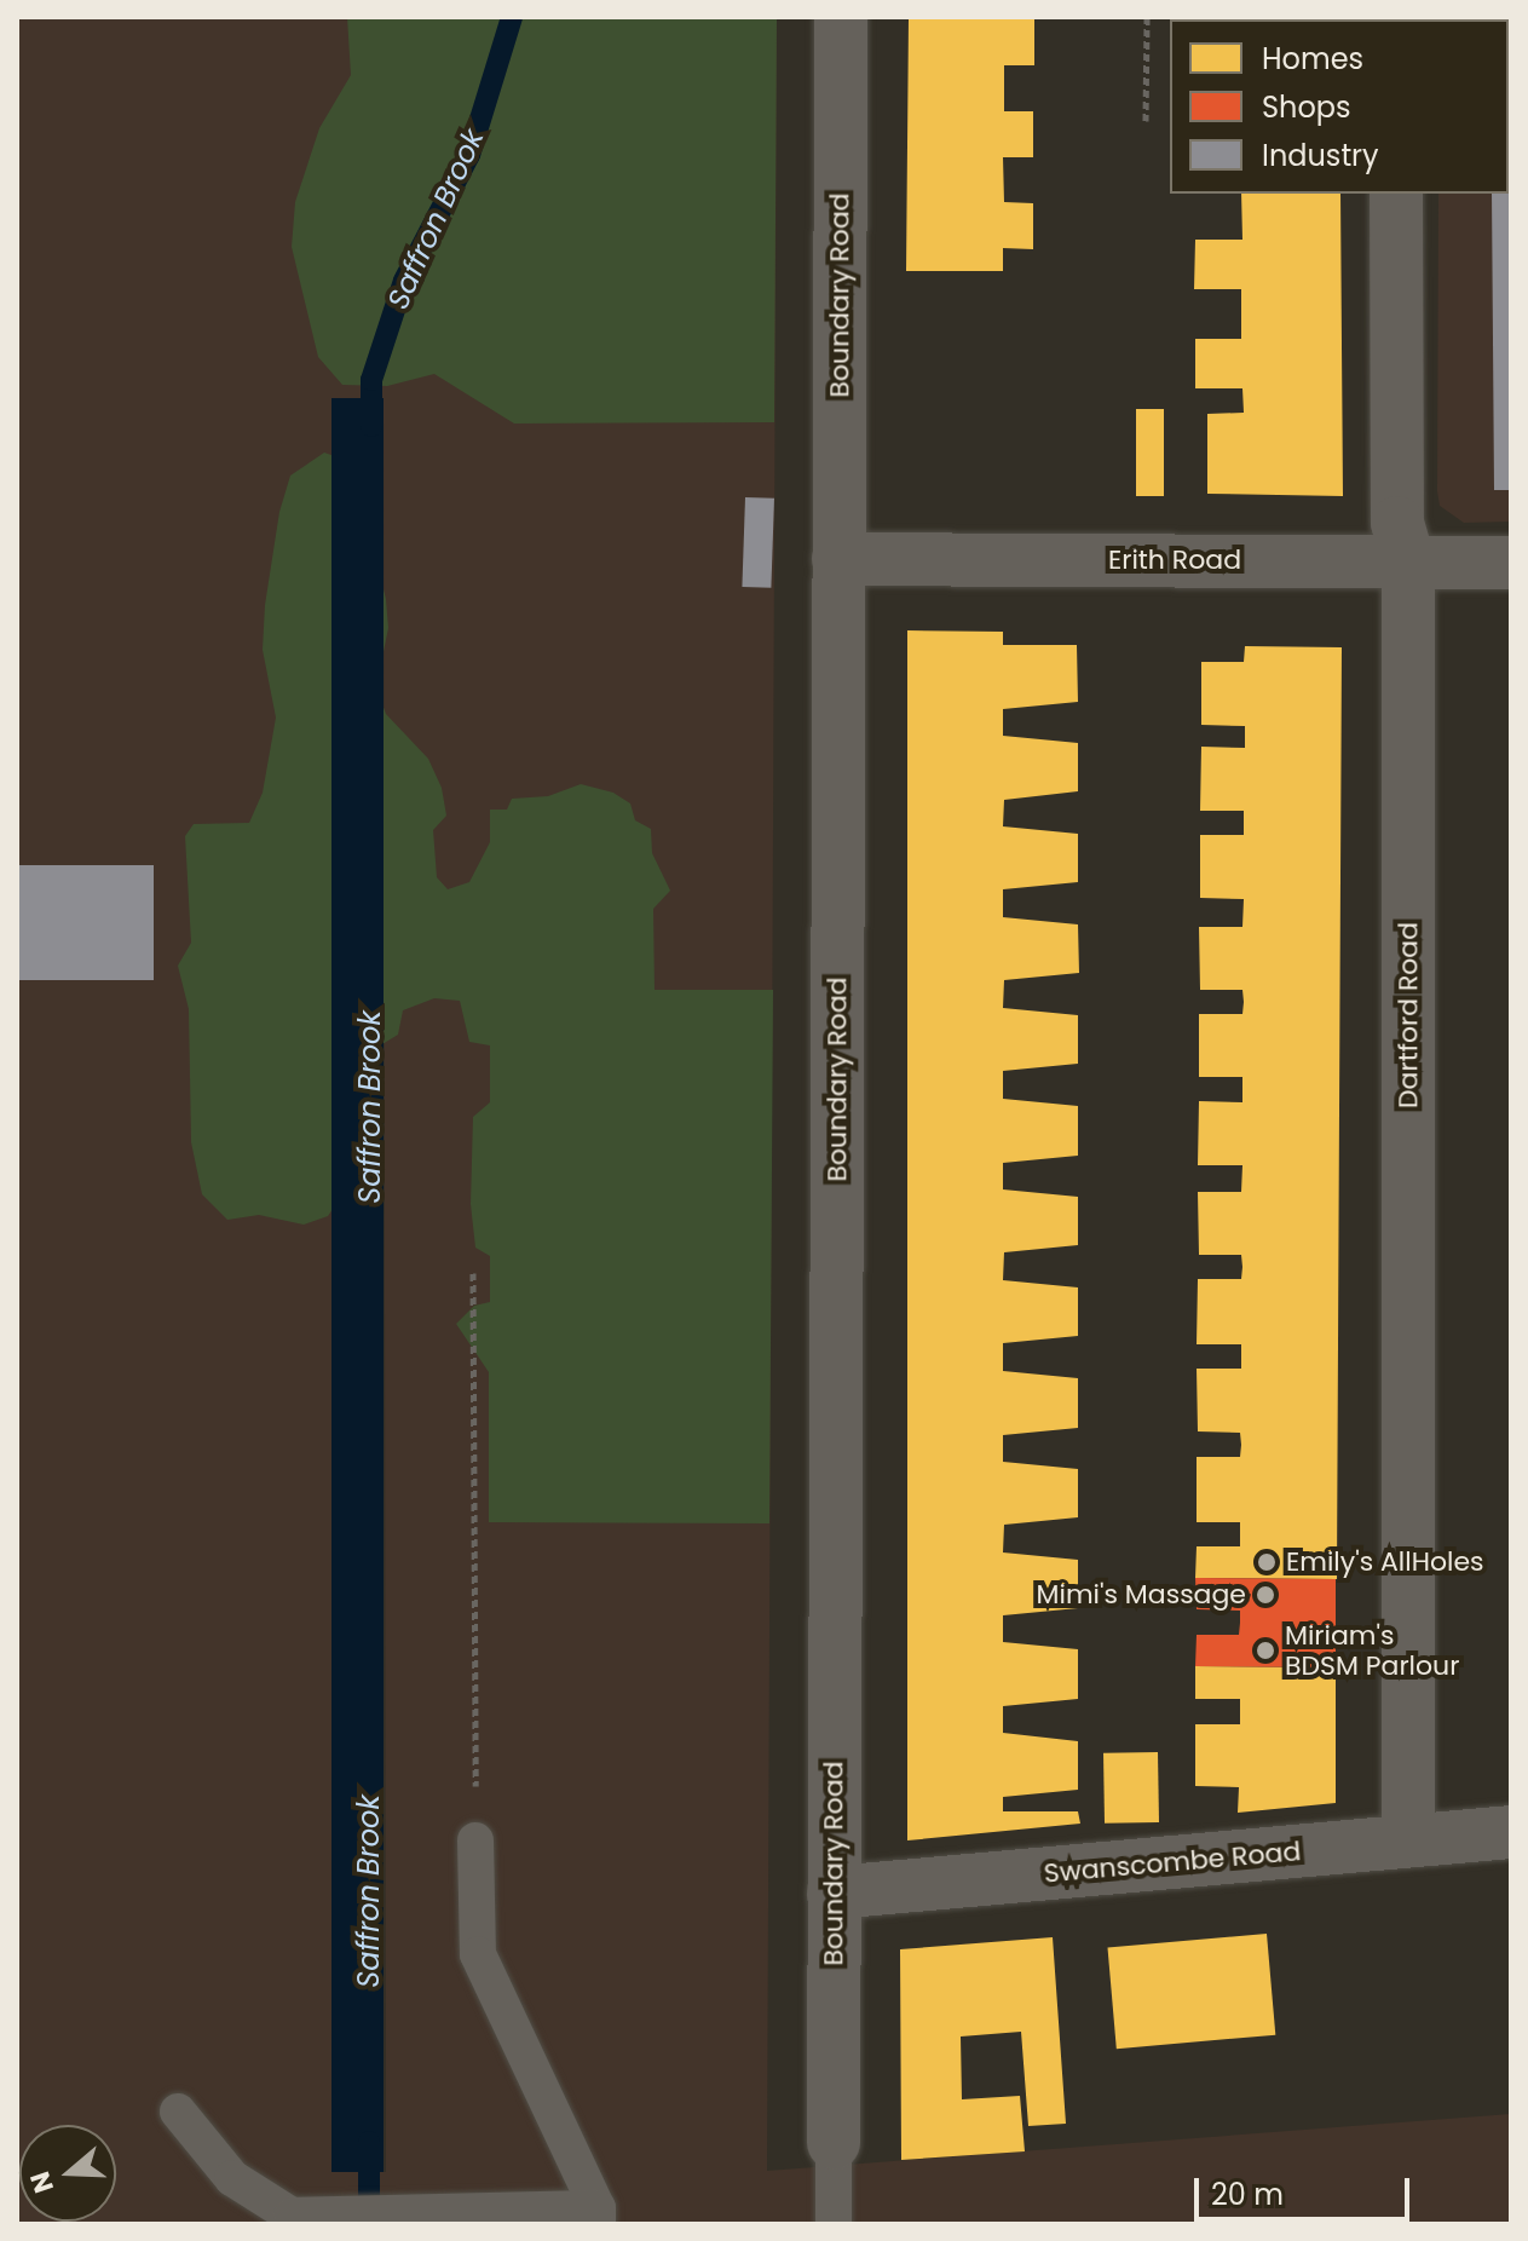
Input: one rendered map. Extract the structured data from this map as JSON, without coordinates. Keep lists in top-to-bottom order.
{
  "streets": {
    "street": [
      "Boundary Road",
      "Erith Road",
      "Dartford Road",
      "Swanscombe Road"
    ]
  },
  "crossings": [
    ["Boundary Road", "Erith Road"],
    ["Boundary Road", "Swanscombe Road"],
    ["Erith Road", "Dartford Road"],
    ["Dartford Road", "Swanscombe Road"]
  ],
  "water": ["Saffron Brook"],
  "places": ["Emily's AllHoles", "Mimi's Massage", "Miriam's BDSM Parlour"],
  "legend": ["Homes", "Shops", "Industry"],
  "scale_bar": "20 m",
  "north": "left"
}
